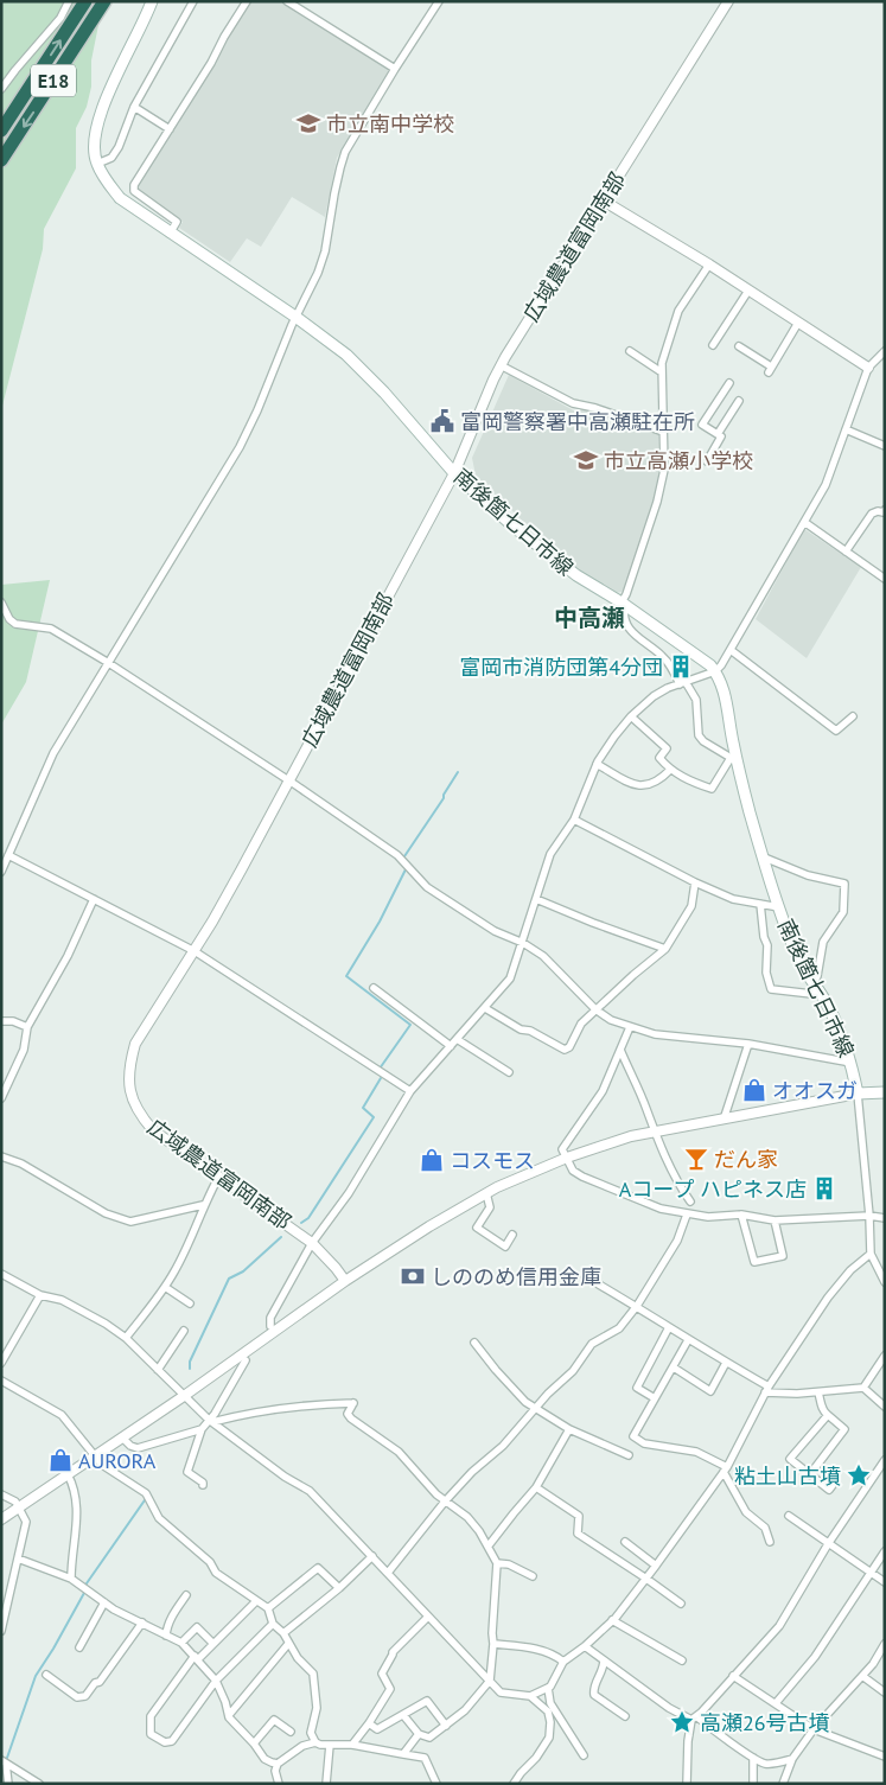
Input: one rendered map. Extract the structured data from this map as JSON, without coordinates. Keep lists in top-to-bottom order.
{
  "streets": {
    "highway": ["E18"],
    "main road": ["南後箇七日市線"],
    "street": ["広域農道富岡南部"]
  },
  "crossings": [
    ["広域農道富岡南部", "南後箇七日市線"]
  ],
  "districts": ["中高瀬"],
  "places": {
    "school or university": ["市立南中学校", "市立高瀬小学校"],
    "public building": ["富岡警察署中高瀬駐在所"],
    "building": ["富岡市消防団第4分団", "Aコープ ハピネス店"],
    "shop": ["オオスガ", "コスモス", "AURORA"],
    "bar": ["だん家"],
    "bank": ["しののめ信用金庫"],
    "place": ["粘土山古墳", "高瀬26号古墳"]
  }
}
